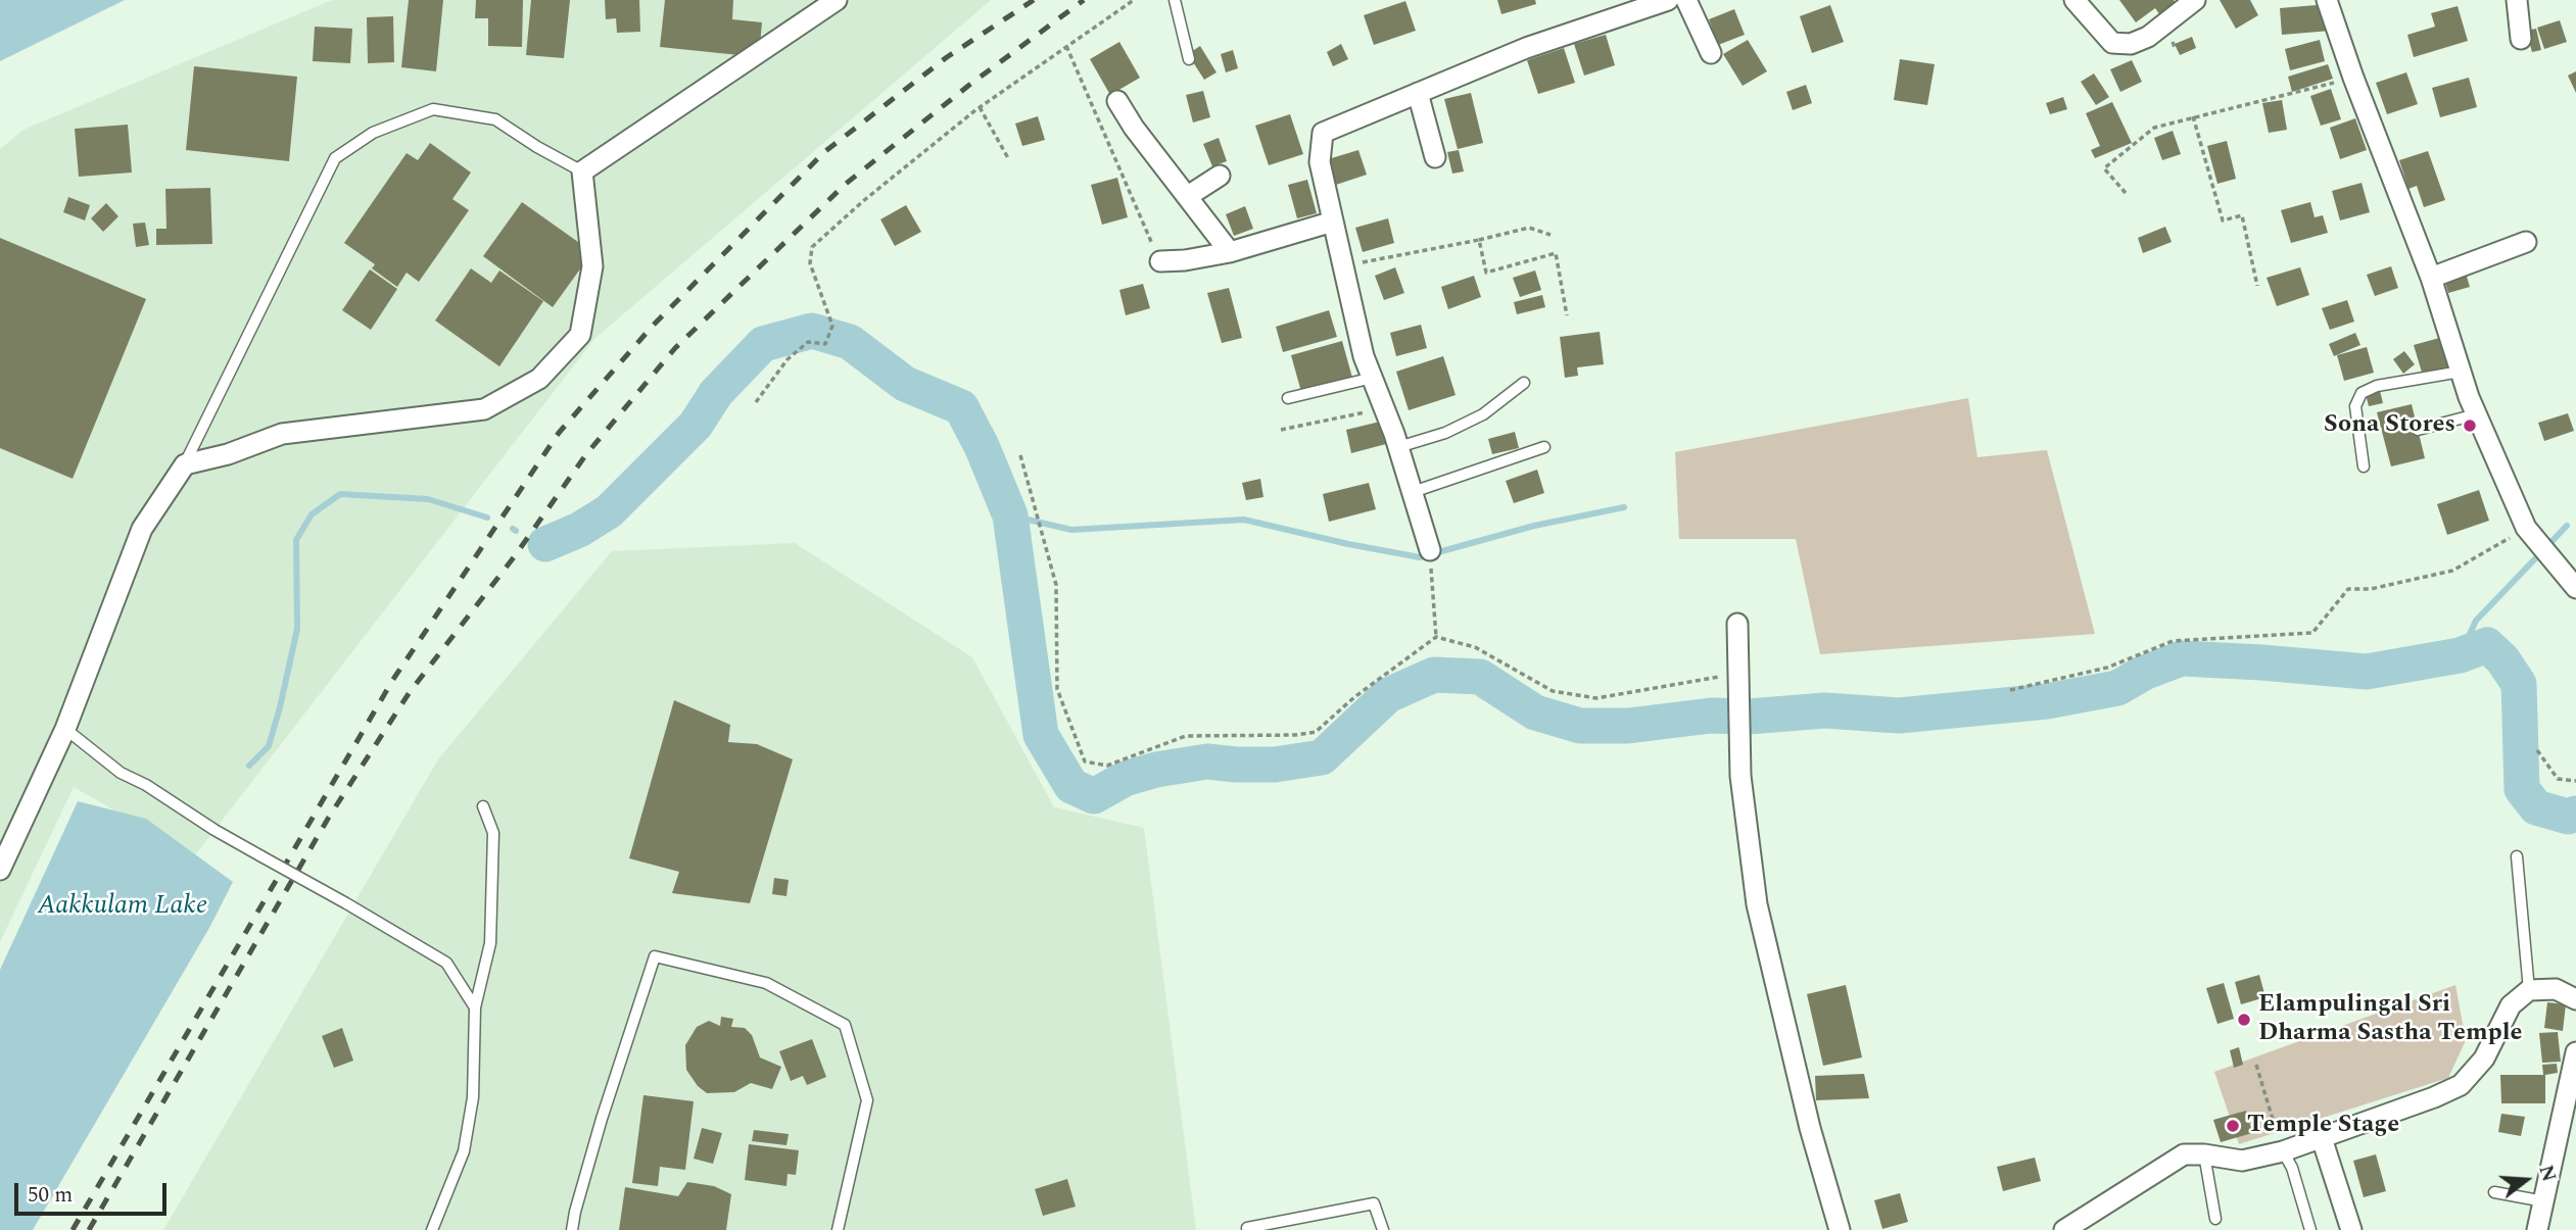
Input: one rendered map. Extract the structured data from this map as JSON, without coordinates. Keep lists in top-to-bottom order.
{
  "water": ["Aakkulam Lake"],
  "places": ["Sona Stores", "Elampulingal Sri Dharma Sastha Temple", "Temple Stage"],
  "scale_bar": "50 m",
  "north": "right"
}
